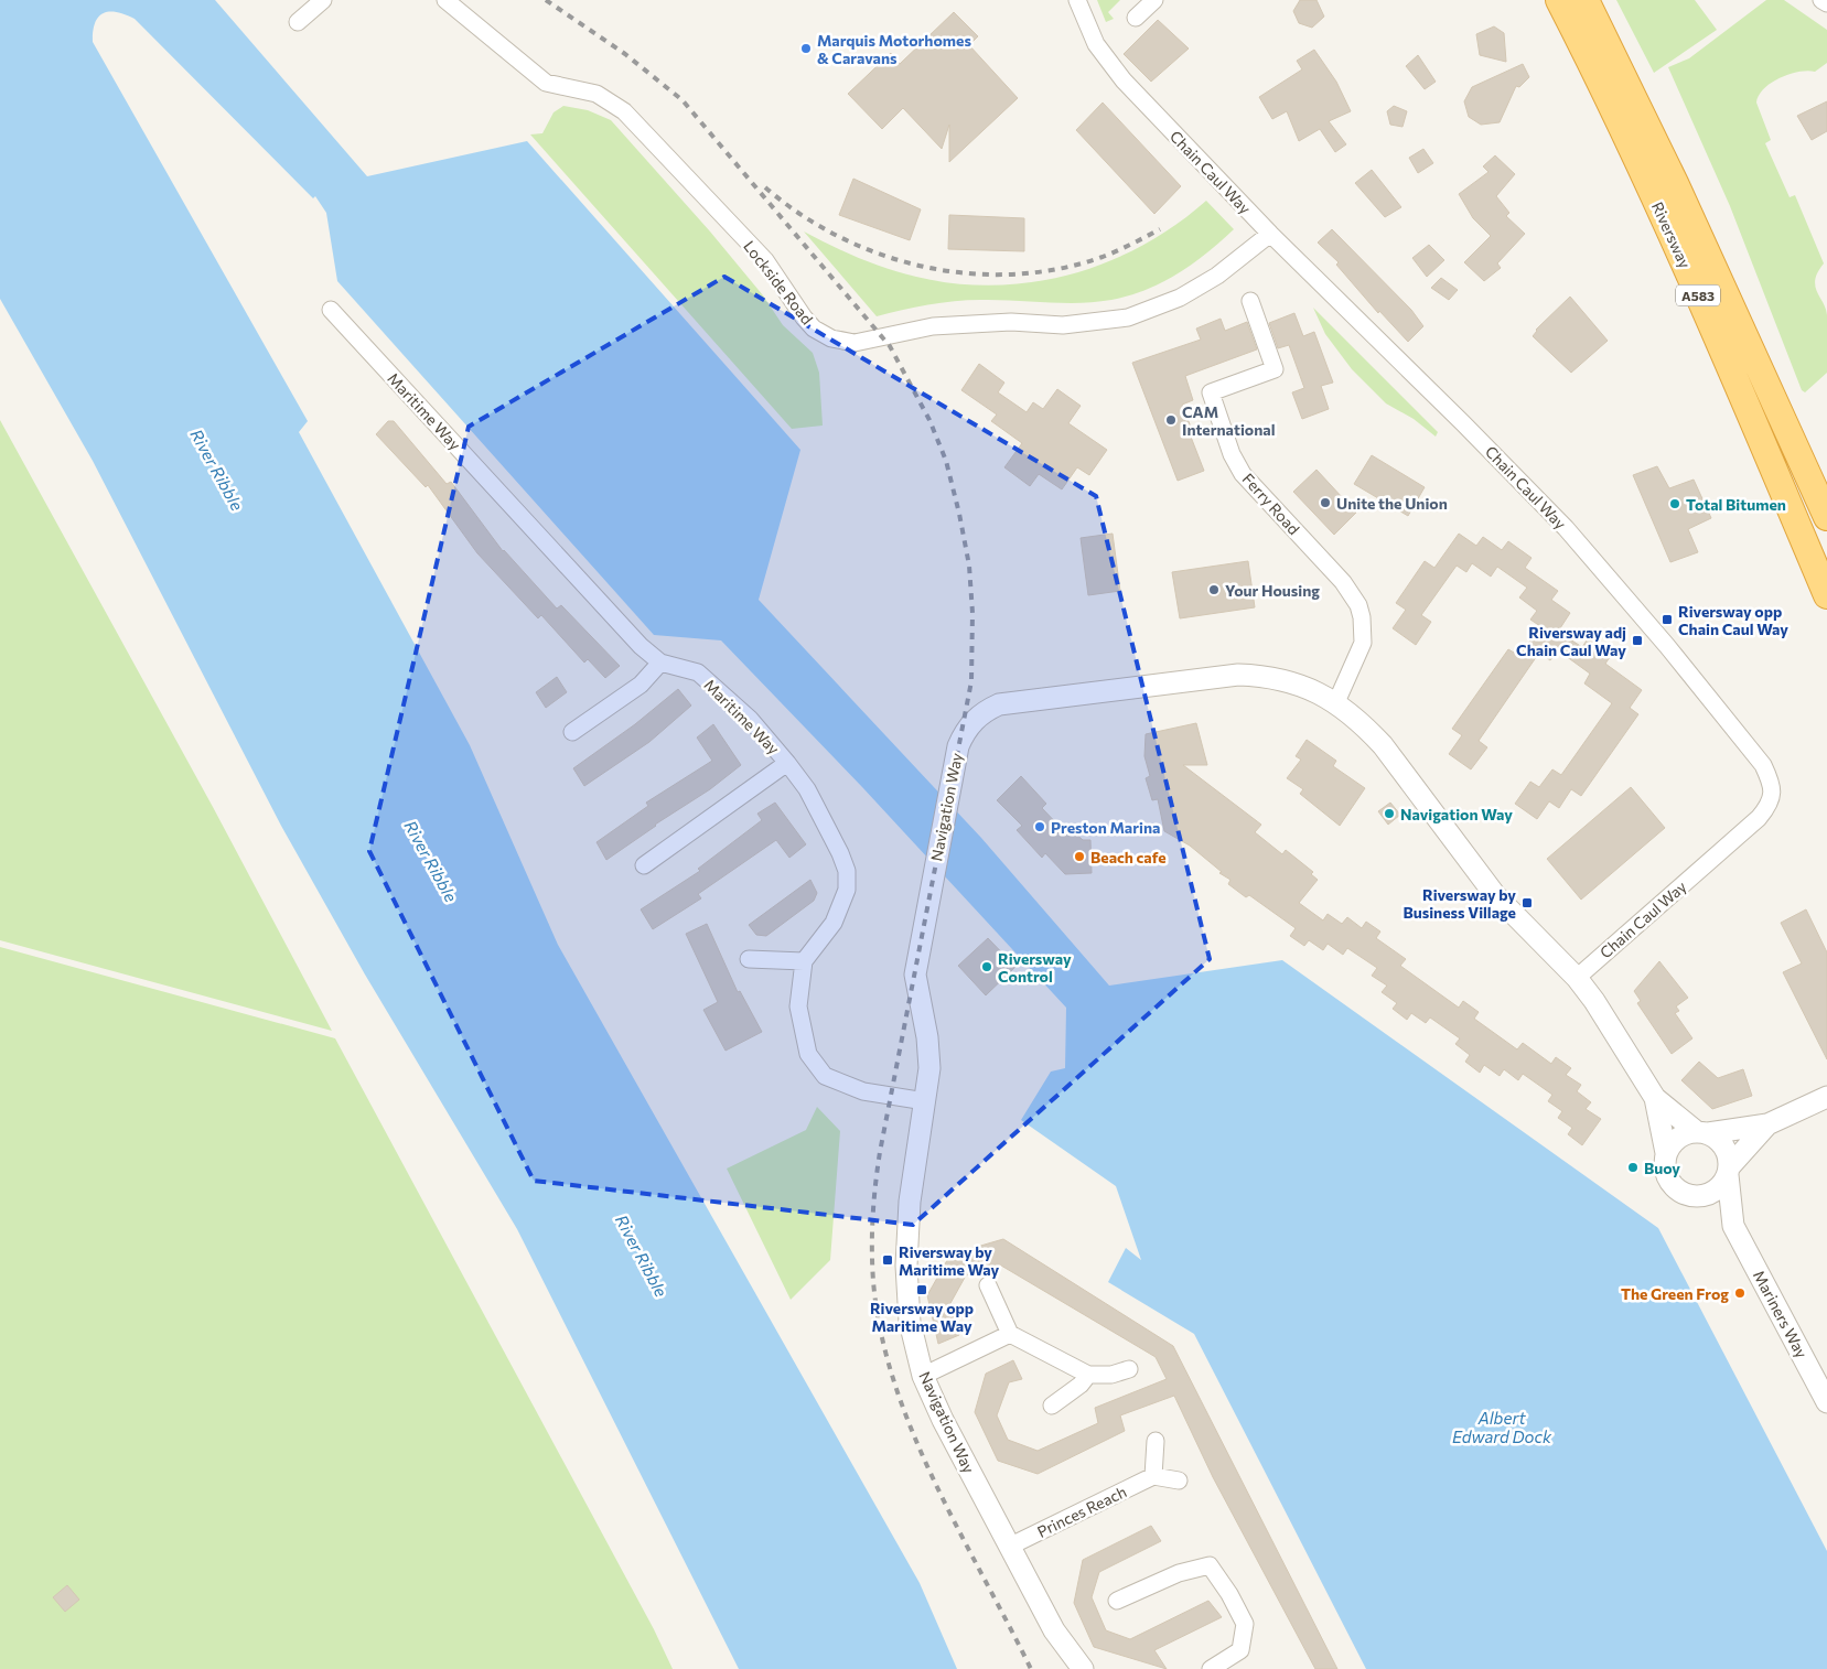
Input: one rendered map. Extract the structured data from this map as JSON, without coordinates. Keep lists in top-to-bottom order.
{
  "streets": {
    "highway": ["Riversway", "A583"],
    "street": [
      "Chain Caul Way",
      "Lockside Road",
      "Maritime Way",
      "Ferry Road",
      "Navigation Way",
      "Mariners Way",
      "Princes Reach"
    ]
  },
  "crossings": [
    ["Chain Caul Way", "Lockside Road"],
    ["Chain Caul Way", "Navigation Way"],
    ["Maritime Way", "Navigation Way"],
    ["Ferry Road", "Navigation Way"],
    ["Navigation Way", "Mariners Way"],
    ["Navigation Way", "Princes Reach"]
  ],
  "water": ["River Ribble", "Albert Edward Dock"],
  "places": {
    "other": [
      "Marquis Motorhomes & Caravans",
      "CAM International",
      "Unite the Union",
      "Total Bitumen",
      "Your Housing",
      "Navigation Way",
      "Preston Marina",
      "Beach cafe",
      "Riversway Control",
      "Buoy",
      "The Green Frog"
    ],
    "transit": [
      "Riversway opp Chain Caul Way",
      "Riversway adj Chain Caul Way",
      "Riversway by Business Village",
      "Riversway by Maritime Way",
      "Riversway opp Maritime Way"
    ]
  }
}
